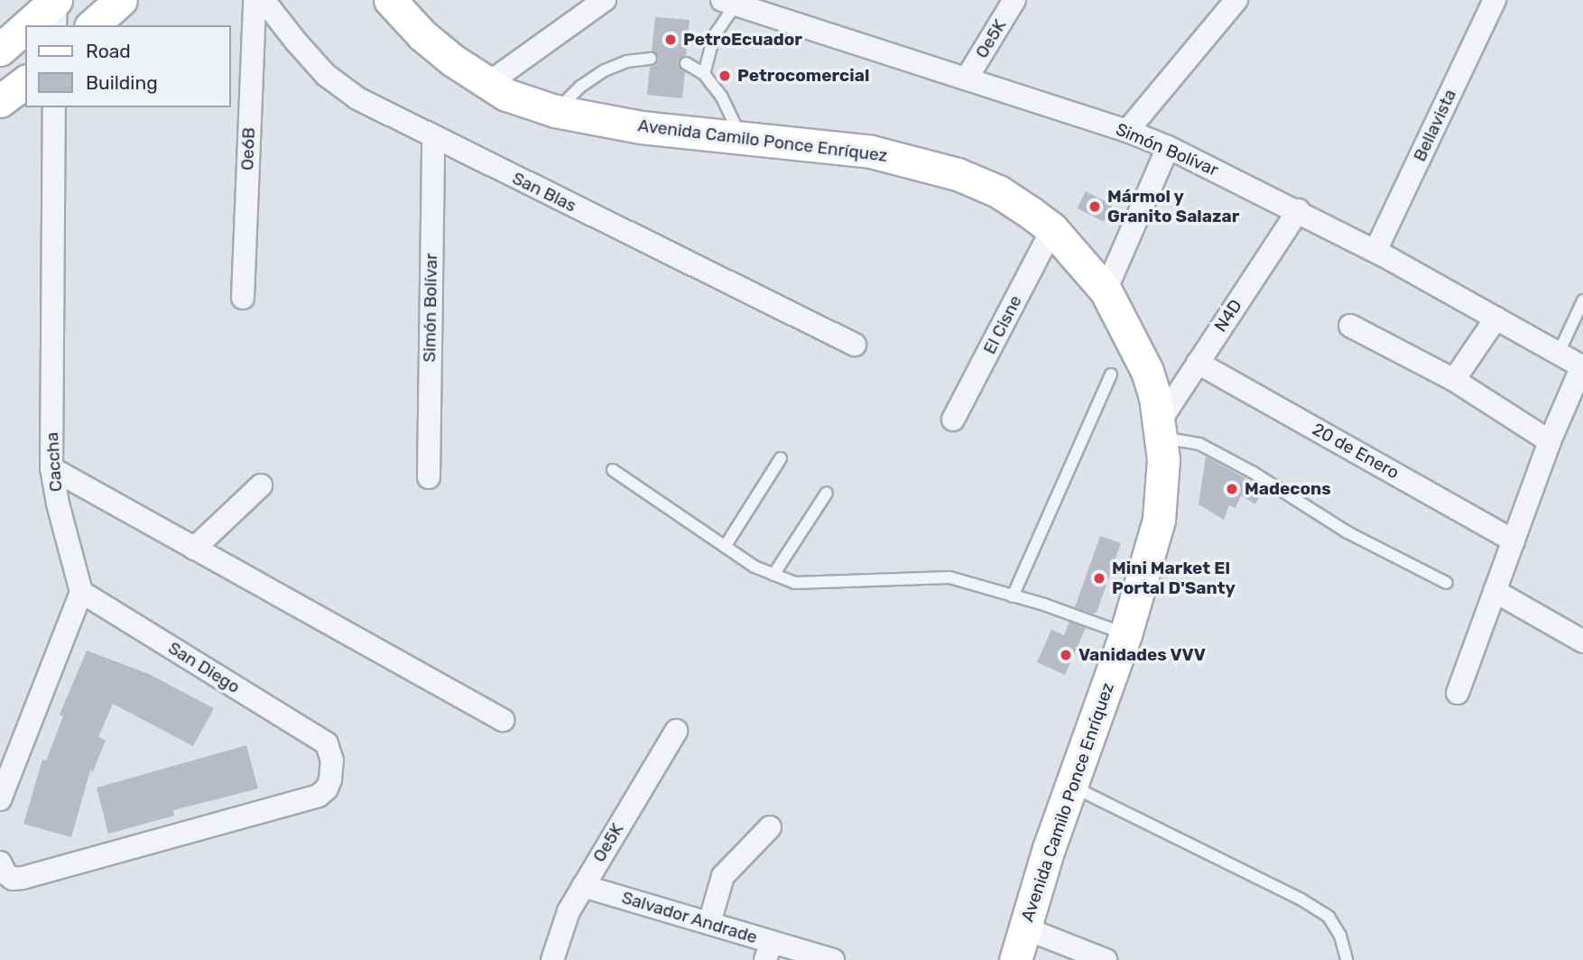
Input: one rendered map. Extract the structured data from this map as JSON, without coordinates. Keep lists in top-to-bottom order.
{
  "streets": {
    "main road": ["Avenida Camilo Ponce Enríquez"],
    "street": [
      "Oe5K",
      "Bellavista",
      "Oe6B",
      "Simón Bolívar",
      "San Blas",
      "N4D",
      "El Cisne",
      "20 de Enero",
      "Caccha",
      "San Diego",
      "Salvador Andrade"
    ]
  },
  "crossings": [
    ["Oe5K", "Simón Bolívar"],
    ["Oe5K", "Salvador Andrade"],
    ["Bellavista", "Simón Bolívar"],
    ["Avenida Camilo Ponce Enríquez", "N4D"],
    ["Avenida Camilo Ponce Enríquez", "El Cisne"],
    ["Simón Bolívar", "San Blas"],
    ["Simón Bolívar", "N4D"],
    ["N4D", "20 de Enero"],
    ["Caccha", "San Diego"]
  ],
  "places": [
    "PetroEcuador",
    "Petrocomercial",
    "Mármol y Granito Salazar",
    "Madecons",
    "Mini Market El Portal D'Santy",
    "Vanidades VVV"
  ],
  "legend": ["Road", "Building"]
}
